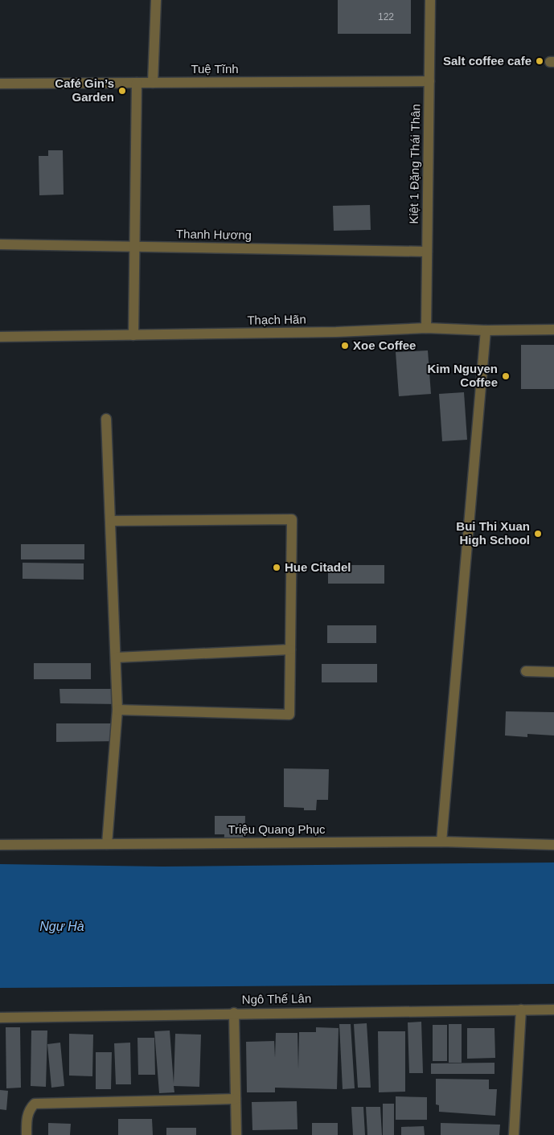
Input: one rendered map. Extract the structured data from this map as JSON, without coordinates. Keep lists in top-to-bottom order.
{
  "streets": {
    "street": [
      "Tuệ Tĩnh",
      "Kiệt 1 Đặng Thái Thân",
      "Thanh Hương",
      "Thạch Hãn",
      "Triệu Quang Phục",
      "Ngô Thế Lân"
    ]
  },
  "crossings": [
    ["Tuệ Tĩnh", "Kiệt 1 Đặng Thái Thân"],
    ["Kiệt 1 Đặng Thái Thân", "Thanh Hương"],
    ["Kiệt 1 Đặng Thái Thân", "Thạch Hãn"]
  ],
  "water": ["Ngự Hà"],
  "places": [
    "Salt coffee cafe",
    "Café Gin’s Garden",
    "Xoe Coffee",
    "Kim Nguyen Coffee",
    "Bui Thi Xuan High School",
    "Hue Citadel"
  ],
  "house_numbers": ["122"]
}
